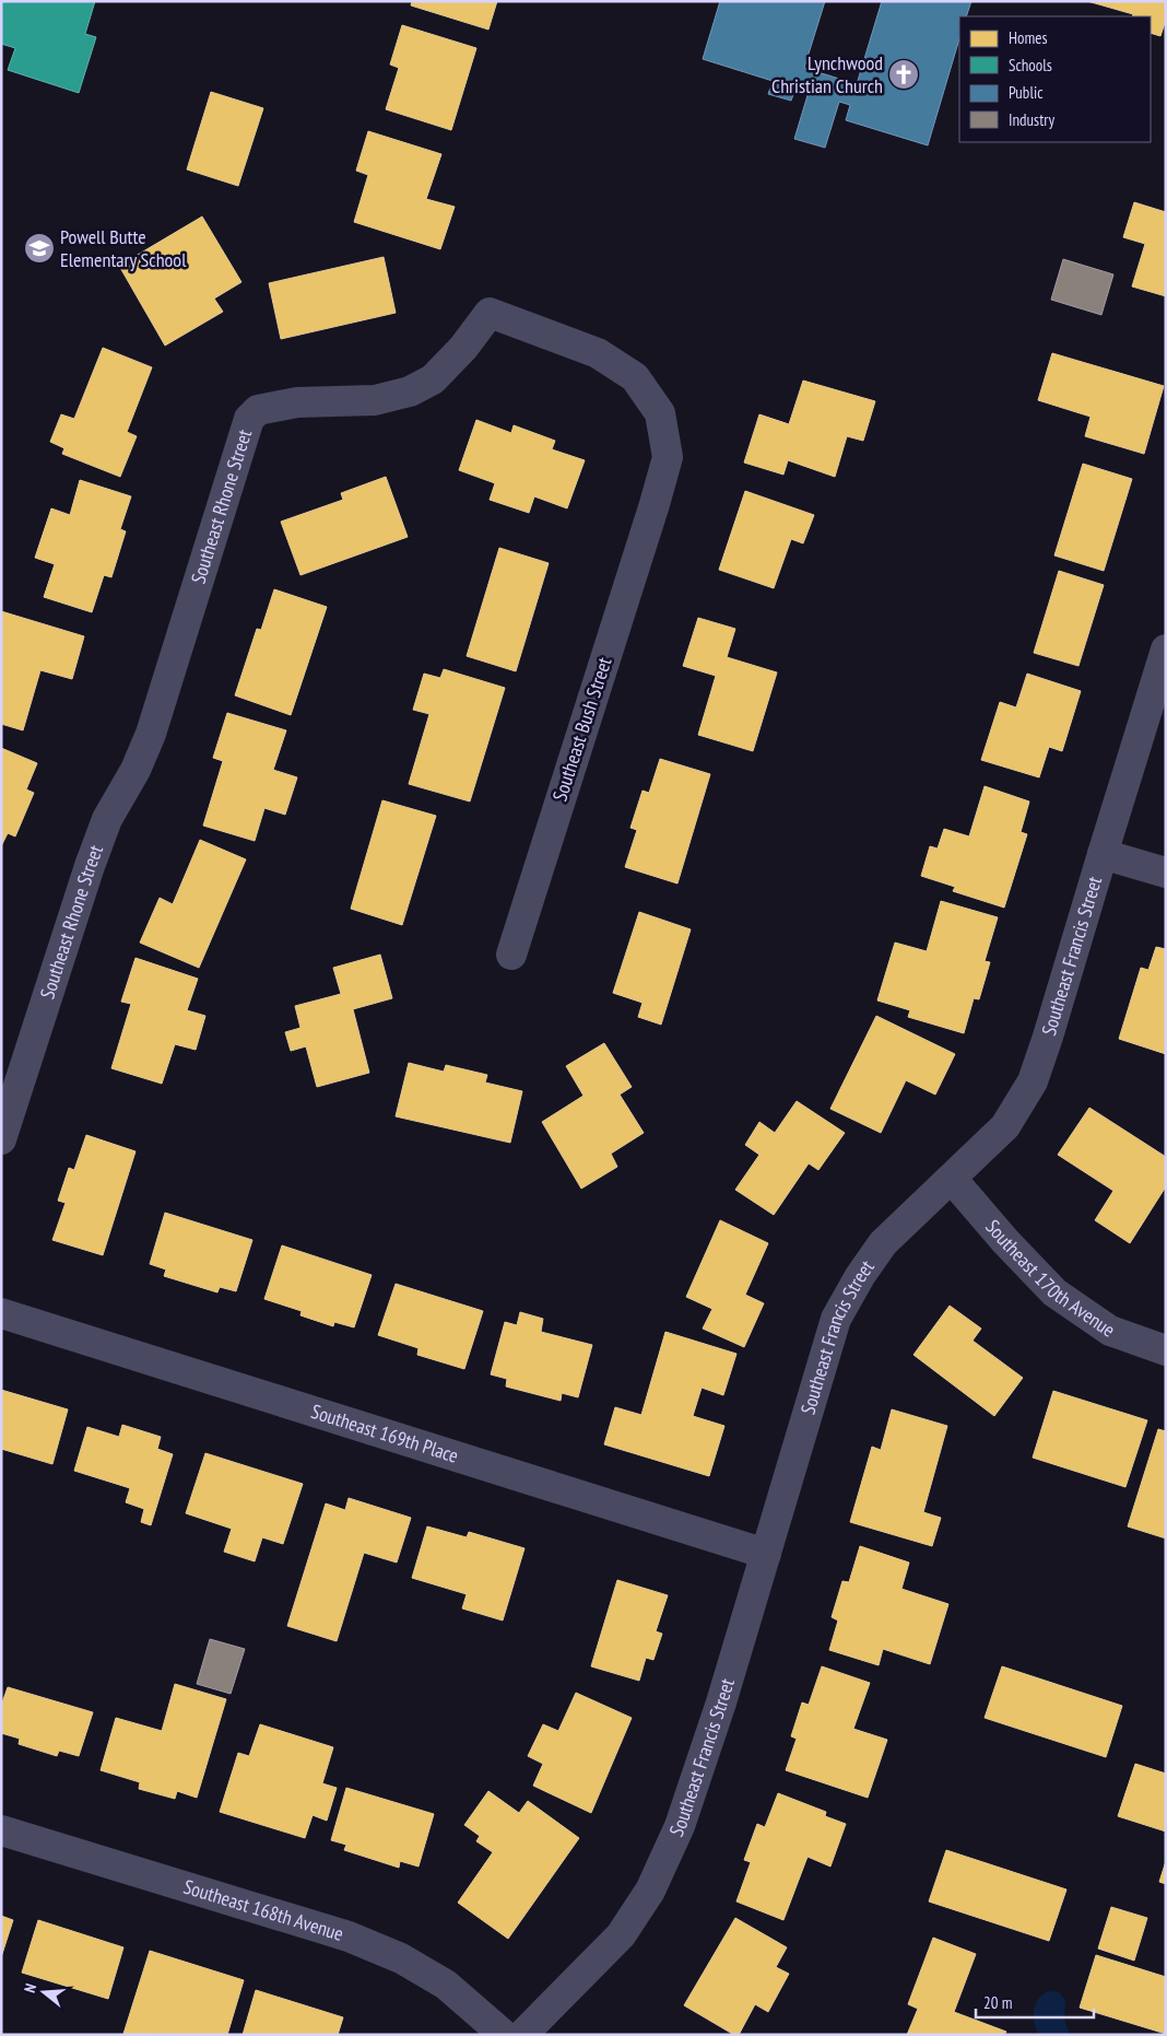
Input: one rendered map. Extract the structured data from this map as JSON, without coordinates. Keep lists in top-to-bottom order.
{
  "streets": {
    "street": [
      "Southeast Rhone Street",
      "Southeast Bush Street",
      "Southeast Francis Street",
      "Southeast 170th Avenue",
      "Southeast 169th Place",
      "Southeast 168th Avenue"
    ]
  },
  "crossings": [
    ["Southeast Rhone Street", "Southeast Bush Street"],
    ["Southeast Francis Street", "Southeast 170th Avenue"],
    ["Southeast Francis Street", "Southeast 169th Place"]
  ],
  "places": {
    "church": ["Lynchwood Christian Church"],
    "school or university": ["Powell Butte Elementary School"]
  },
  "legend": [
    "Homes",
    "Schools",
    "Public",
    "Industry"
  ],
  "scale_bar": "20 m",
  "north": "left"
}
